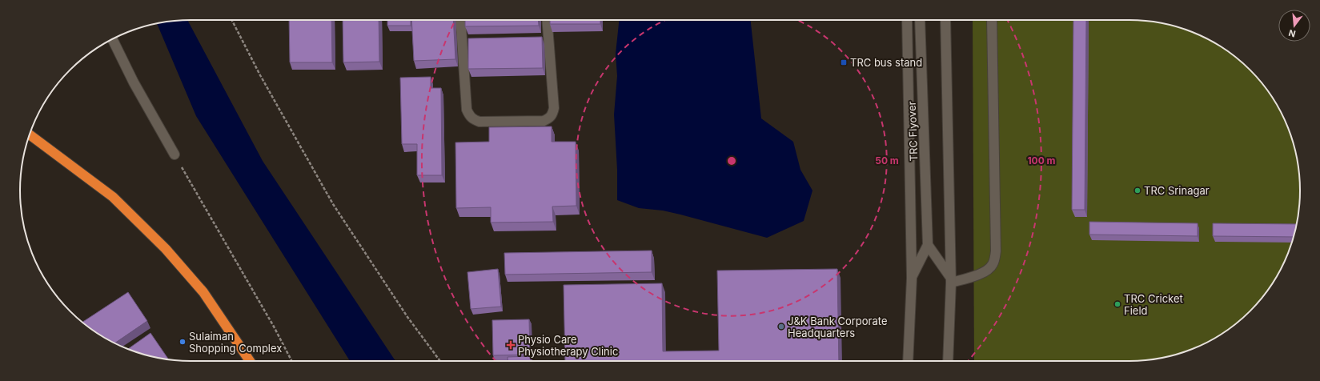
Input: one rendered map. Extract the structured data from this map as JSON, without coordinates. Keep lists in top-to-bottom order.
{
  "streets": {
    "main road": ["TRC Flyover"]
  },
  "places": {
    "transit": ["TRC bus stand"],
    "other": [
      "TRC Srinagar",
      "TRC Cricket Field",
      "J&K Bank Corporate Headquarters",
      "Sulaiman Shopping Complex"
    ],
    "health": ["Physio Care Physiotherapy Clinic"]
  },
  "north": "bottom",
  "rings": ["50 m", "100 m"]
}
